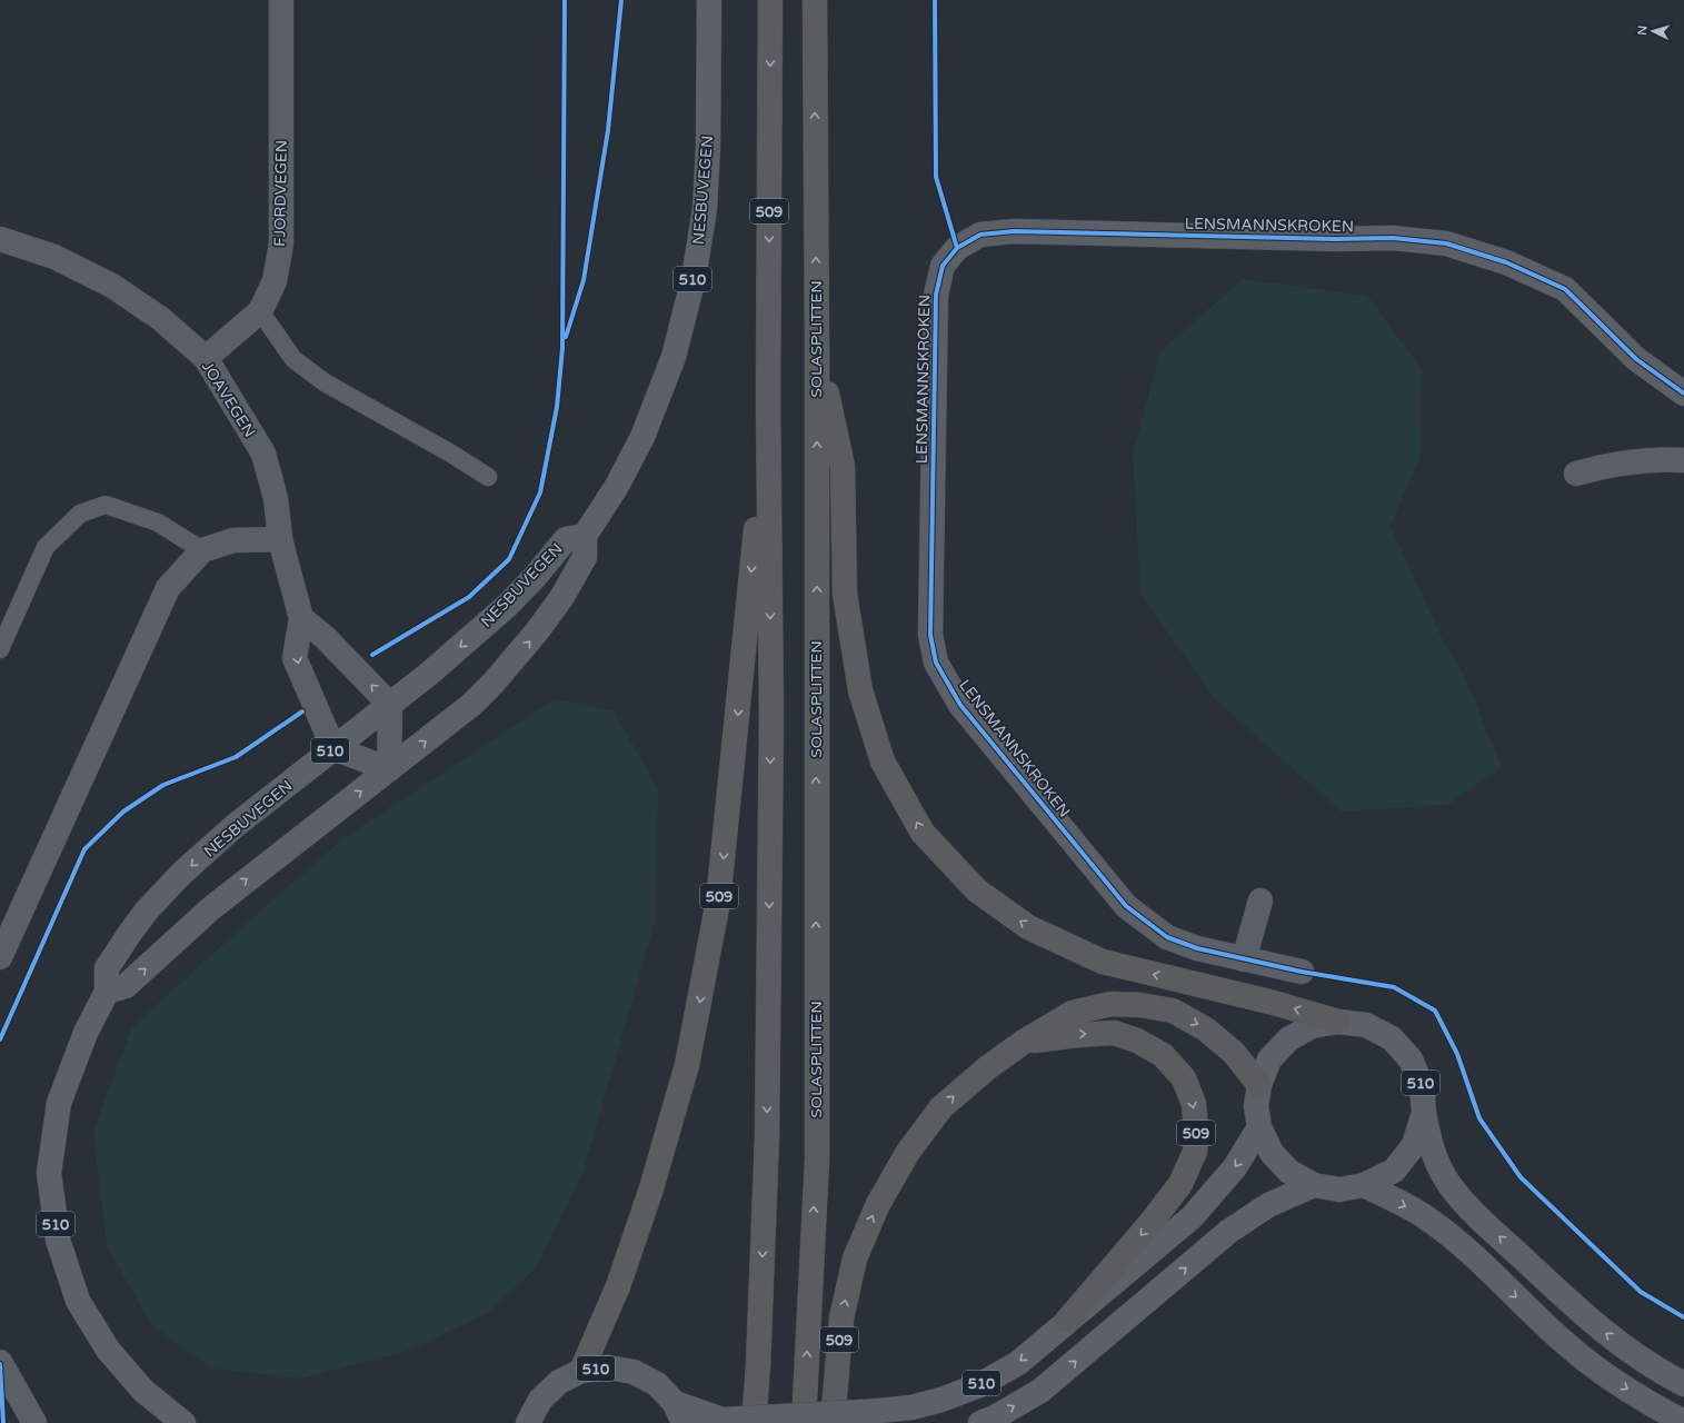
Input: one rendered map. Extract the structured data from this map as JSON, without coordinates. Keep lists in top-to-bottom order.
{
  "streets": {
    "highway": ["509", "SOLASPLITTEN"],
    "main road": ["NESBUVEGEN", "510"],
    "street": ["FJORDVEGEN", "LENSMANNSKROKEN", "JOAVEGEN"]
  },
  "crossings": [
    ["NESBUVEGEN", "510"],
    ["NESBUVEGEN", "JOAVEGEN"],
    ["FJORDVEGEN", "JOAVEGEN"],
    ["509", "510"],
    ["509", "SOLASPLITTEN"]
  ],
  "north": "left"
}
